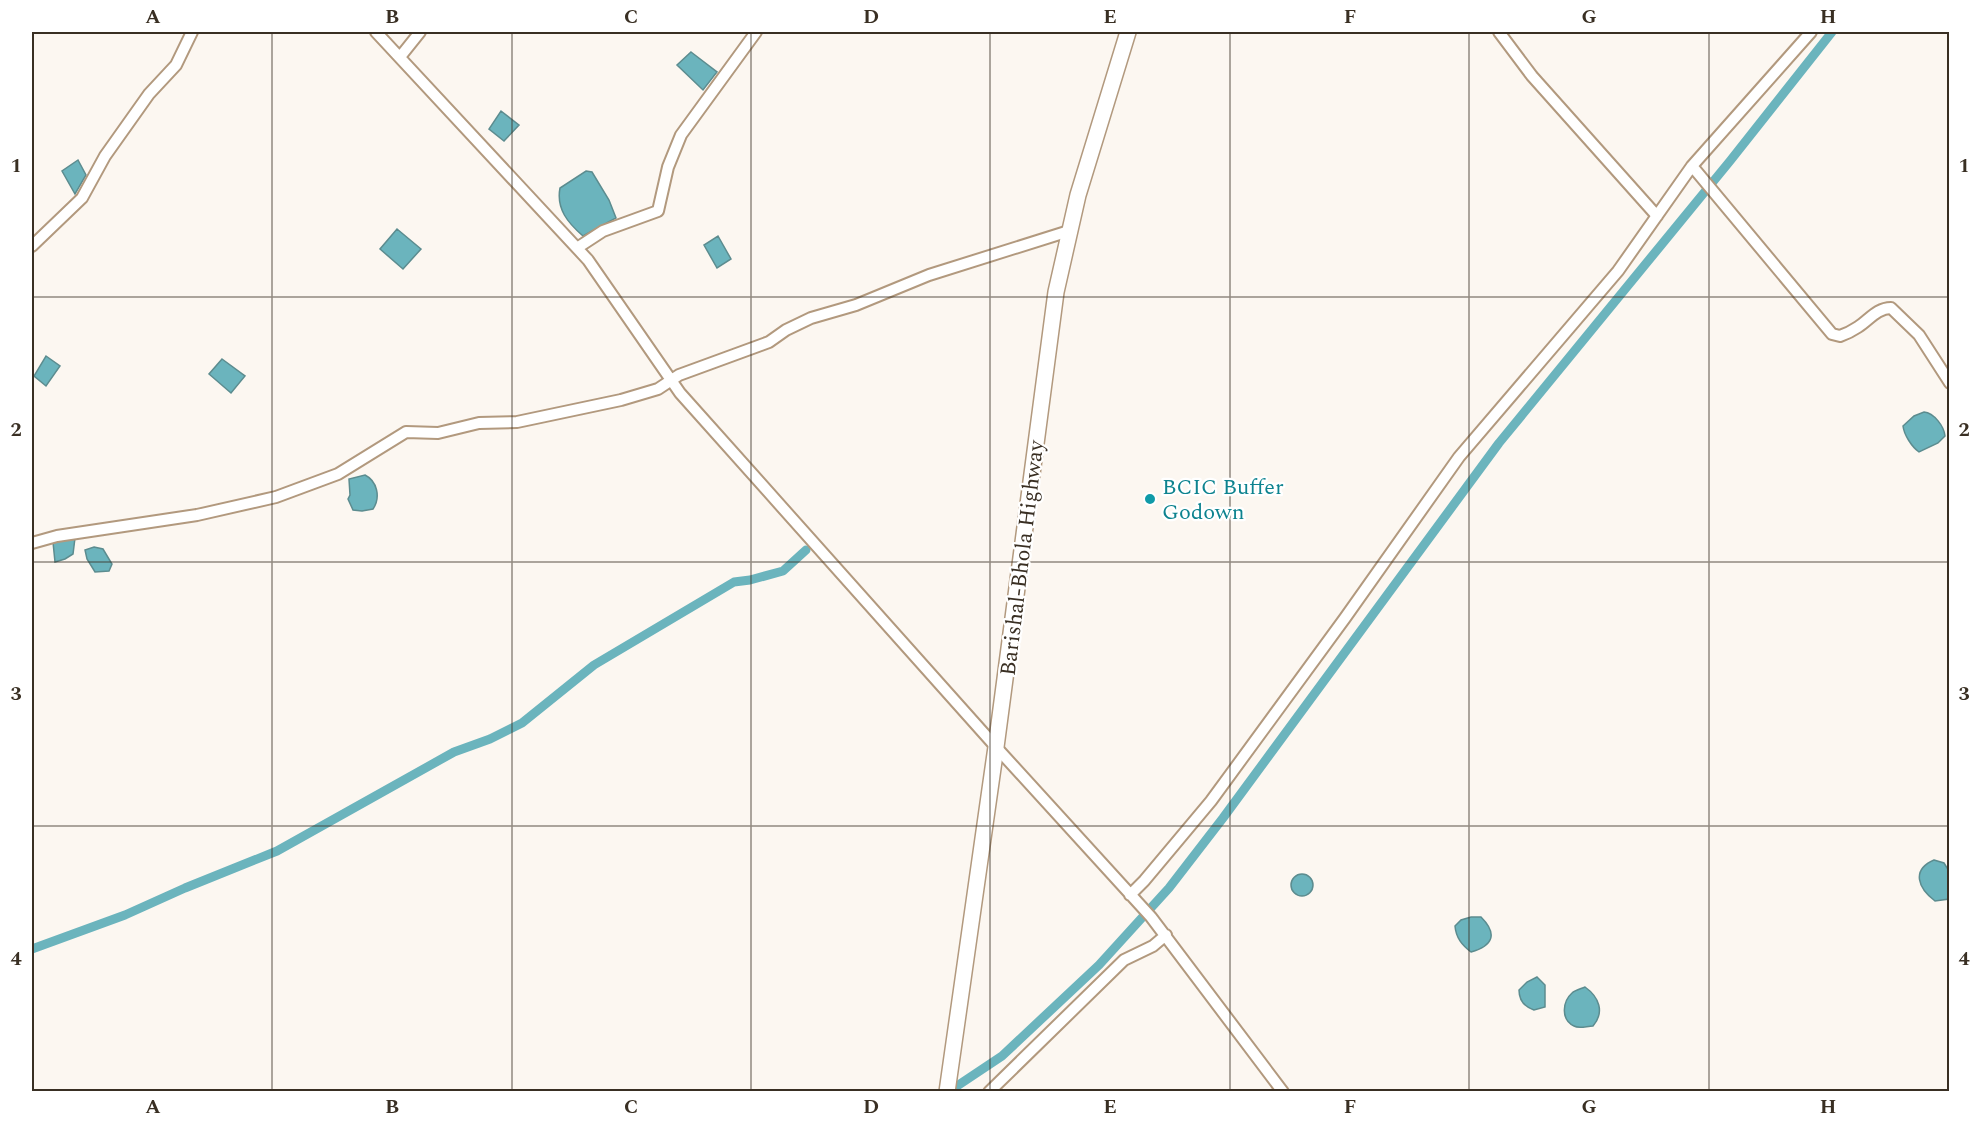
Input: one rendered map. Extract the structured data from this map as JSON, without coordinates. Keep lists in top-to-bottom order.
{
  "streets": {
    "highway": ["Barishal-Bhola Highway"]
  },
  "places": ["BCIC Buffer Godown"],
  "grid": {
    "columns": [
      "A",
      "B",
      "C",
      "D",
      "E",
      "F",
      "G",
      "H"
    ],
    "rows": [
      "1",
      "2",
      "3",
      "4"
    ]
  }
}
